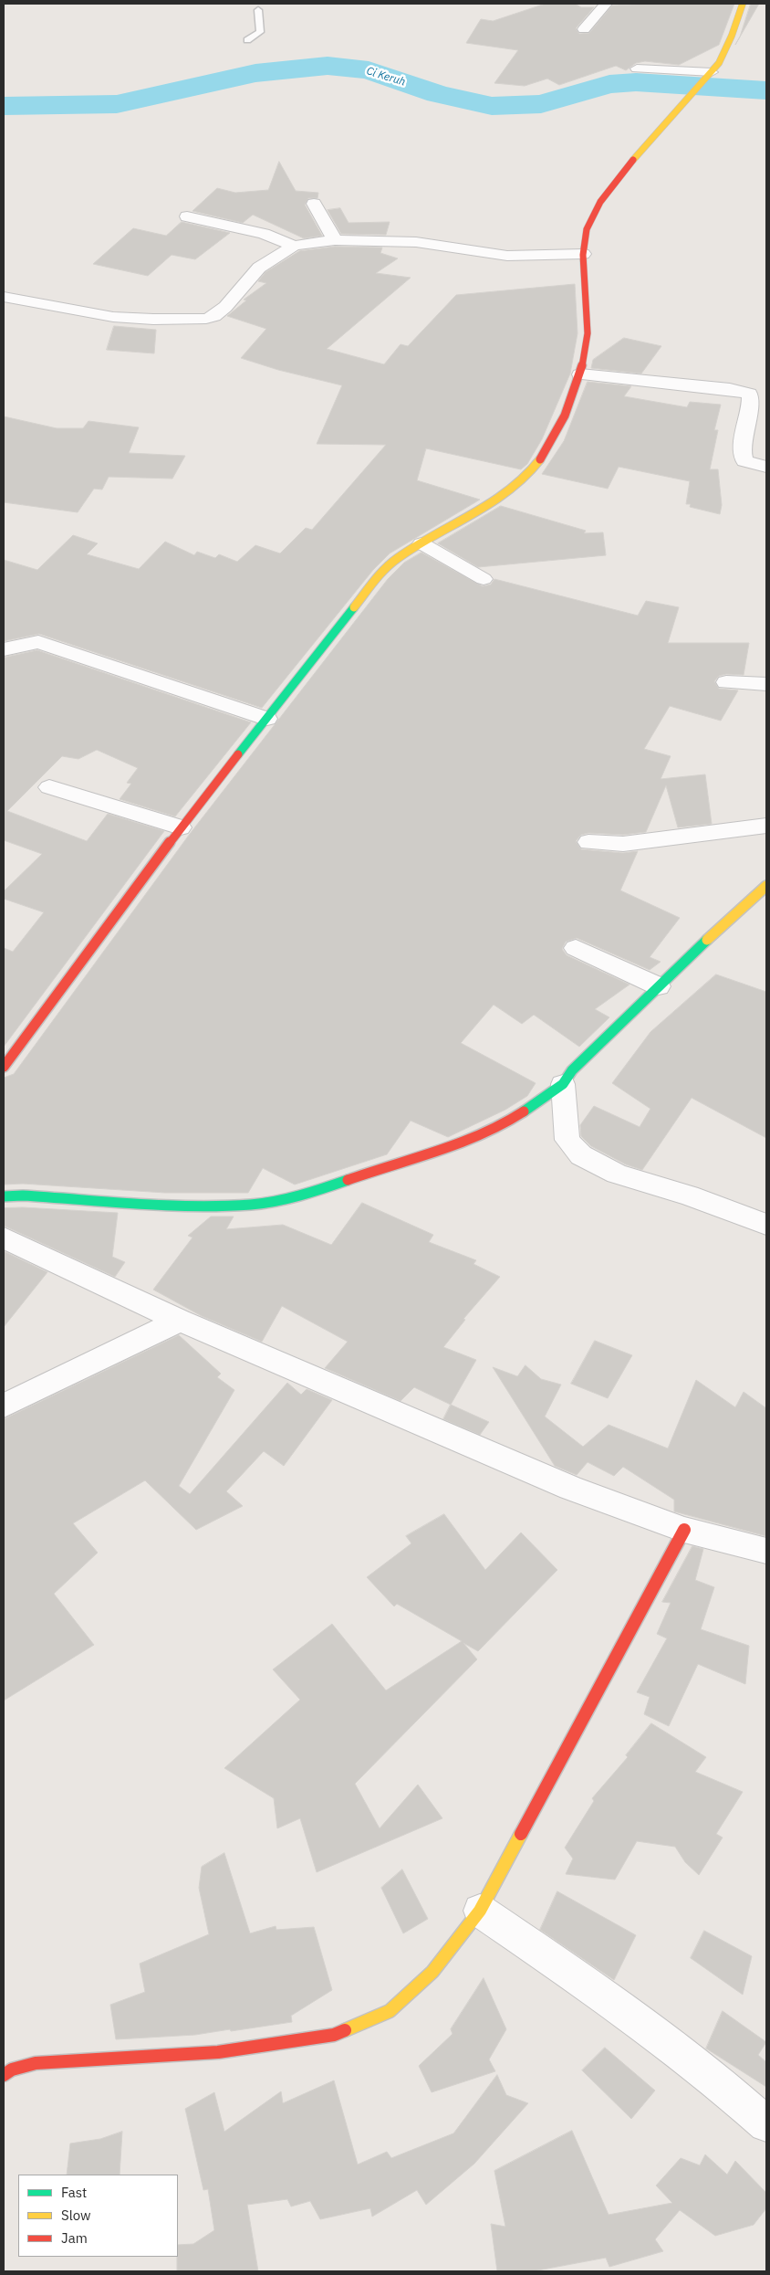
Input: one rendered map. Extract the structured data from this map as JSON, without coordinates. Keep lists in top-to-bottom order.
{
  "water": ["Ci Keruh"],
  "legend": ["Fast", "Slow", "Jam"]
}
